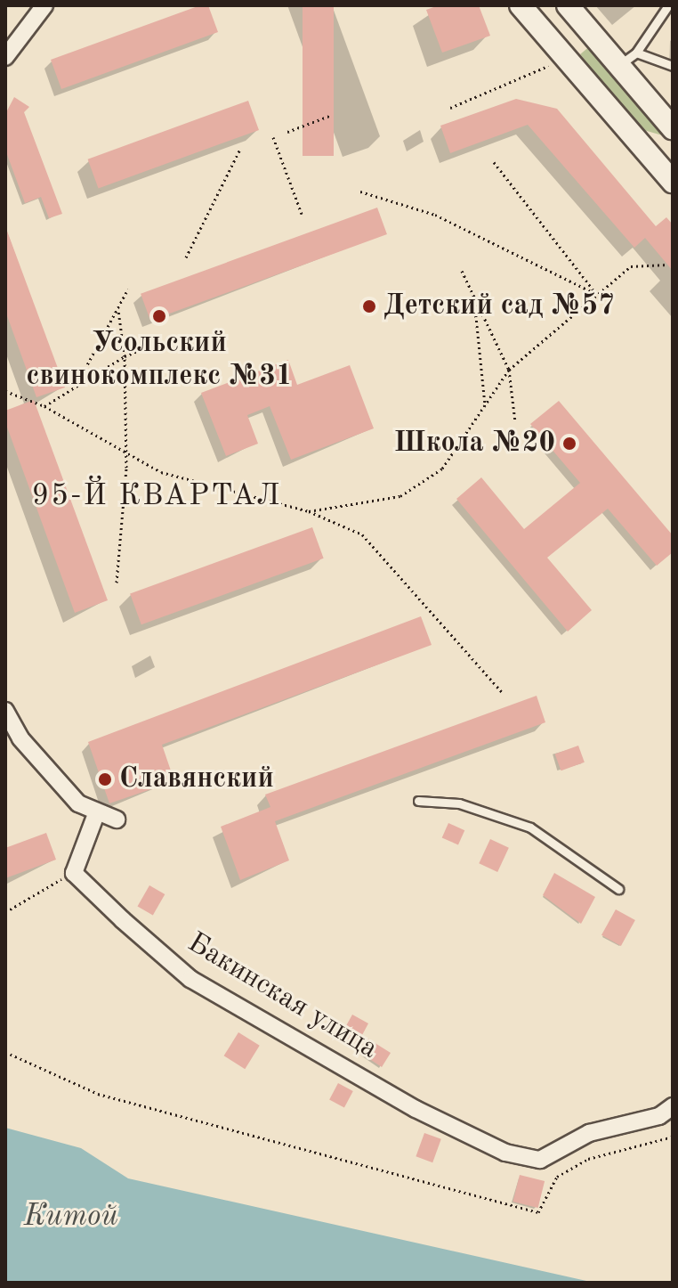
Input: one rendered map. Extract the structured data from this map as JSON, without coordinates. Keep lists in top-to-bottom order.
{
  "streets": {
    "street": ["Бакинская улица"]
  },
  "districts": ["95-Й КВАРТАЛ"],
  "water": ["Китой"],
  "places": [
    "Детский сад №57",
    "Усольский свинокомплекс №31",
    "Школа №20",
    "Славянский"
  ]
}
